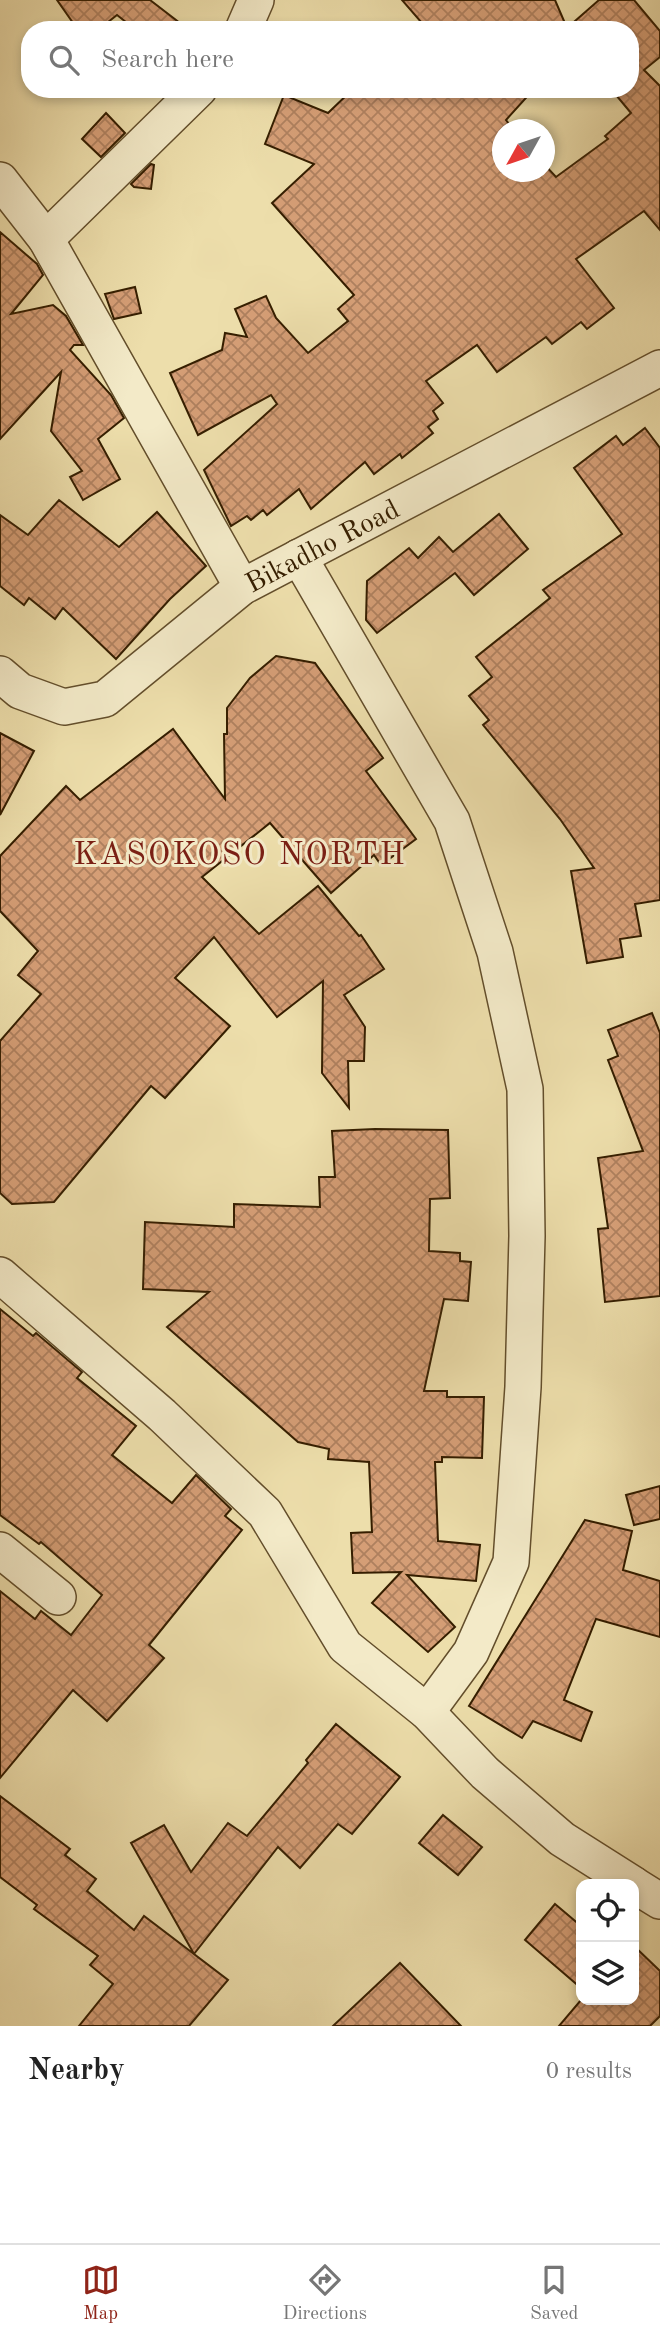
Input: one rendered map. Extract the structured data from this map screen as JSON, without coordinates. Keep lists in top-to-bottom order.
{
  "streets": {
    "street": ["Bikadho Road"]
  },
  "districts": ["KASOKOSO NORTH"],
  "north": "bottom left",
  "page": {
    "search": "Search here",
    "heading": ["Nearby", "0 results"],
    "nav": ["Map", "Directions", "Saved"]
  }
}
